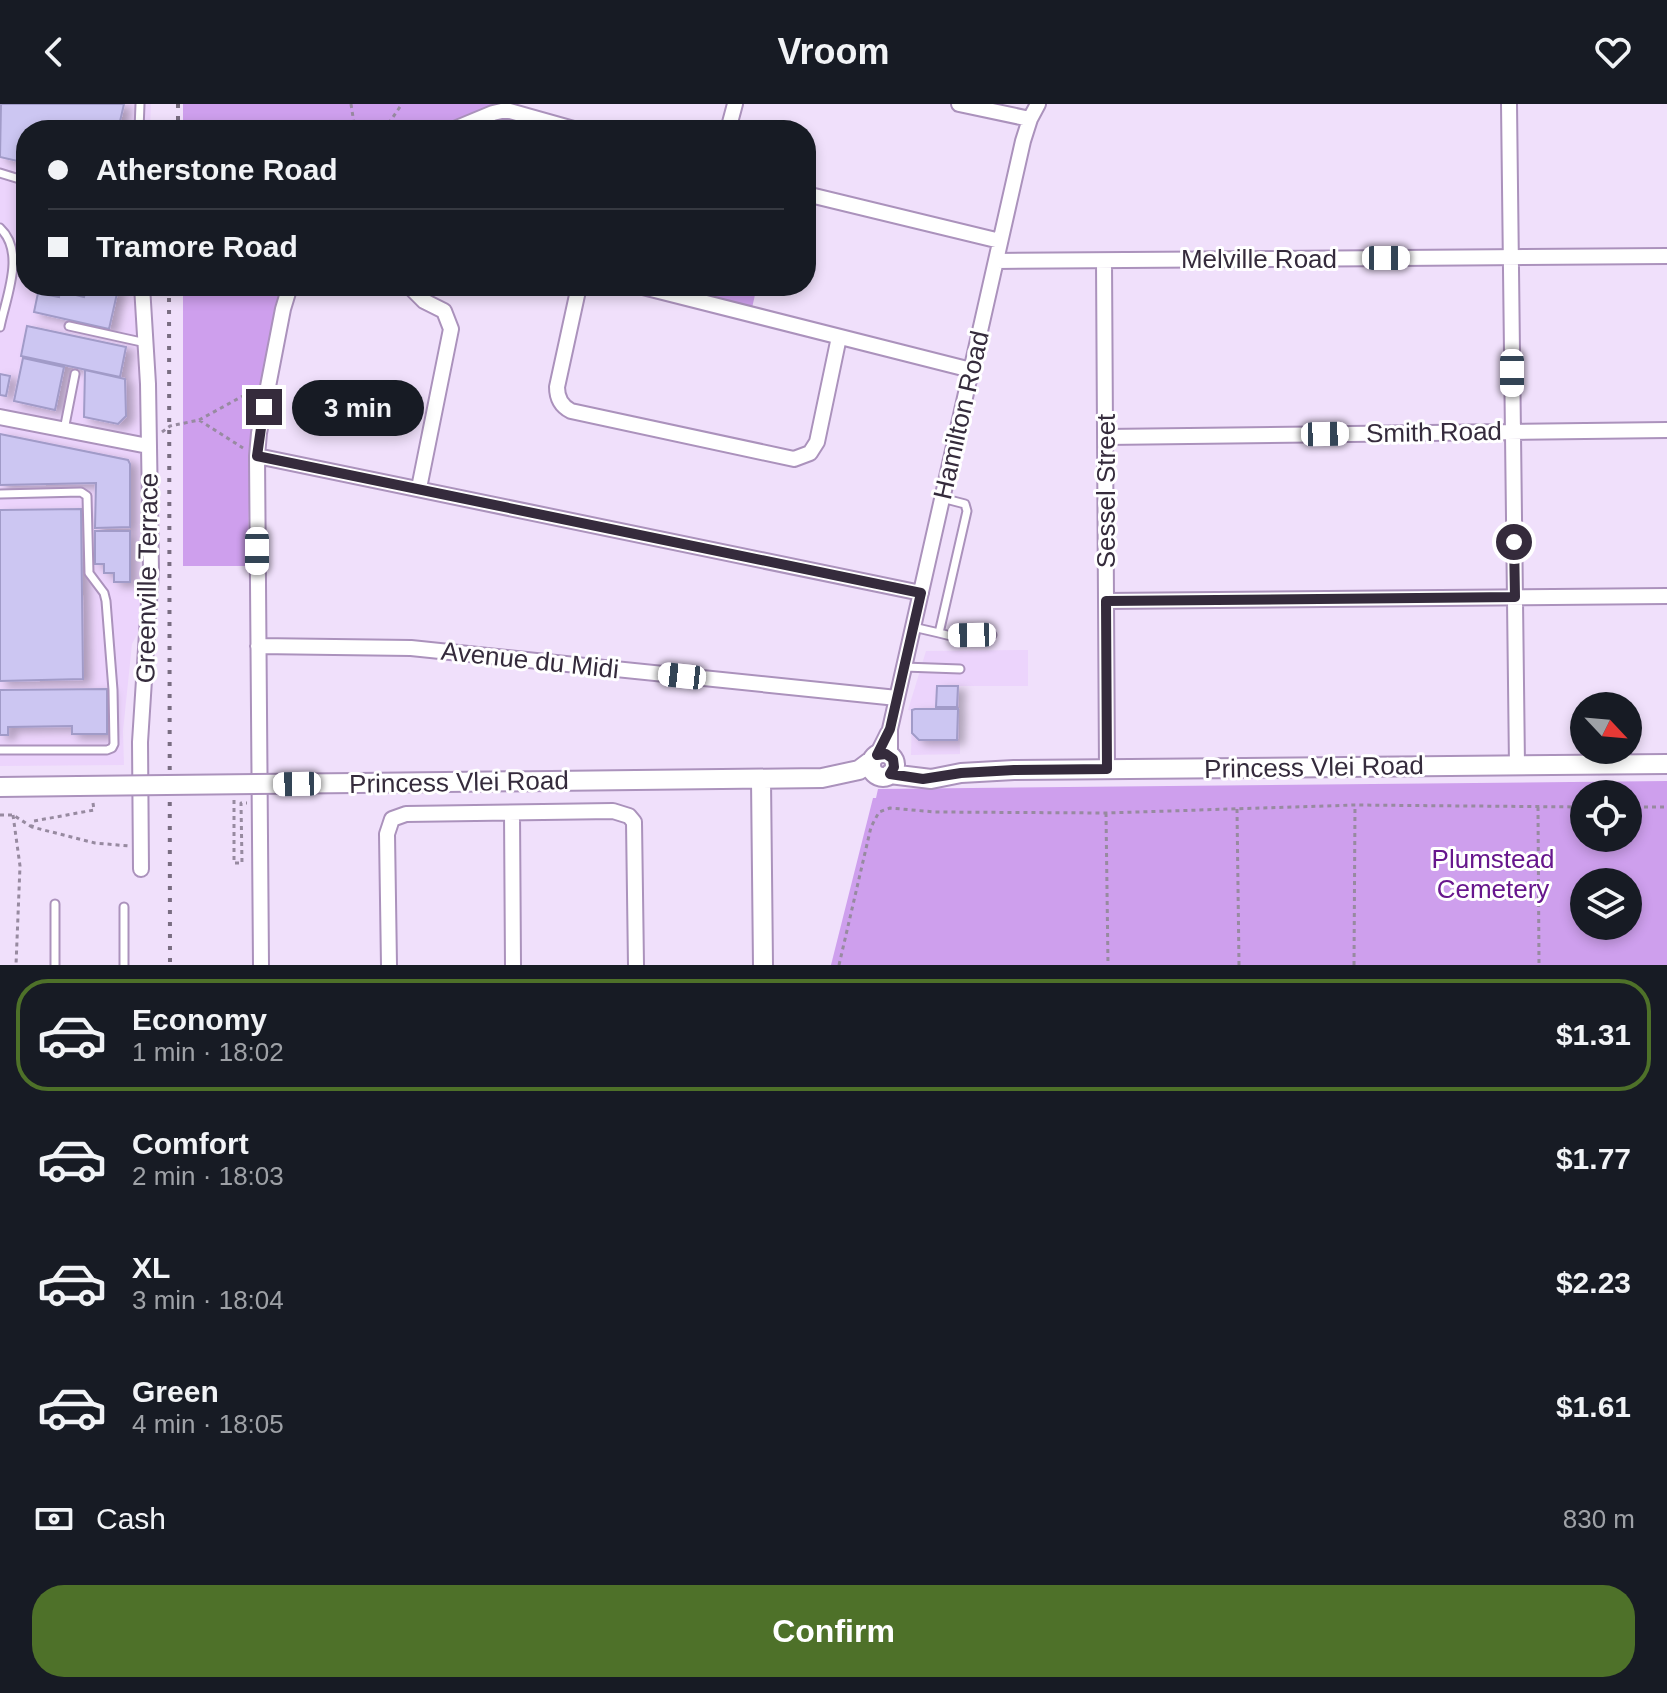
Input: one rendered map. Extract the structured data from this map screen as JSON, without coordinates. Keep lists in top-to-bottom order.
{
  "streets": {
    "street": [
      "Melville Road",
      "Hamilton Road",
      "Smith Road",
      "Sessel Street",
      "Greenville Terrace",
      "Avenue du Midi",
      "Princess Vlei Road"
    ]
  },
  "crossings": [
    ["Melville Road", "Hamilton Road"],
    ["Melville Road", "Sessel Street"],
    ["Hamilton Road", "Avenue du Midi"],
    ["Hamilton Road", "Princess Vlei Road"],
    ["Smith Road", "Sessel Street"],
    ["Sessel Street", "Princess Vlei Road"]
  ],
  "parks": ["Plumstead Cemetery"],
  "north": "bottom right",
  "page": {
    "header": "Vroom",
    "banner": ["Atherstone Road", "Tramore Road"],
    "bubble": "3 min",
    "list": [
      {
        "name": "Economy",
        "note": "1 min · 18:02",
        "value": "$1.31"
      },
      {
        "name": "Comfort",
        "note": "2 min · 18:03",
        "value": "$1.77"
      },
      {
        "name": "XL",
        "note": "3 min · 18:04",
        "value": "$2.23"
      },
      {
        "name": "Green",
        "note": "4 min · 18:05",
        "value": "$1.61"
      }
    ],
    "pay": ["Cash", "830 m"],
    "buttons": "Confirm"
  }
}
